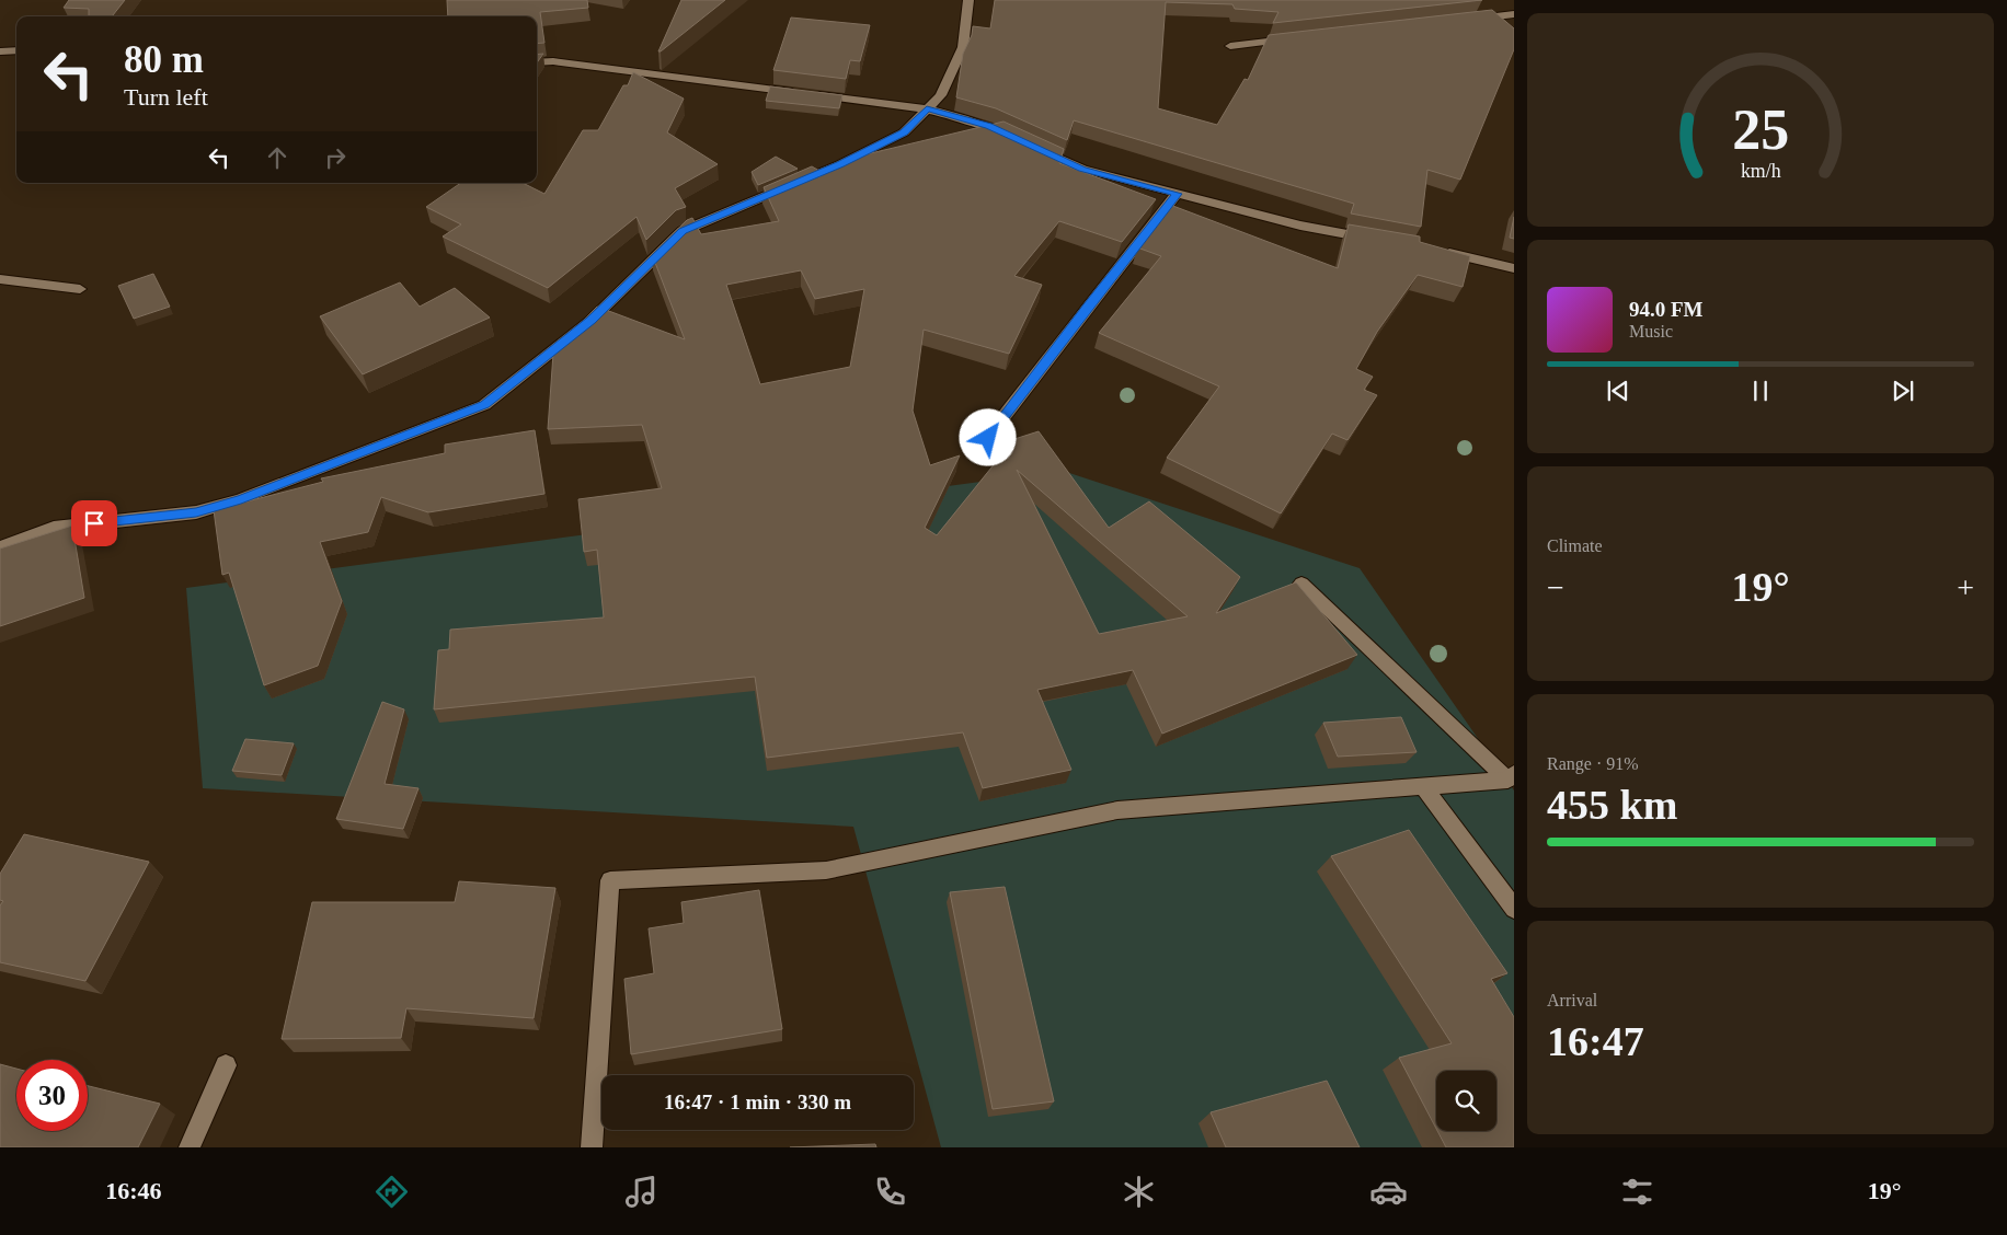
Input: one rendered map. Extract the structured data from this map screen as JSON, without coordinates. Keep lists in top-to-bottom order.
{
  "page": {
    "turn": ["80 m", "Turn left"],
    "song": ["94.0 FM", "Music"],
    "tile": [
      "Climate",
      ["Range · 91%", "455 km"],
      ["Arrival", "16:47"]
    ],
    "heat": ["−", "19°", "+"],
    "limit": "30",
    "trip": "16:47 · 1 min · 330 m",
    "tabs": ["16:46", "19°"],
    "gauge": ["25", "km/h"]
  }
}
